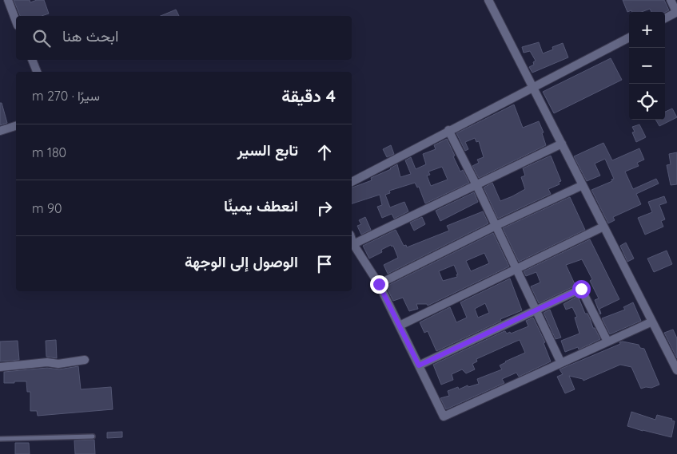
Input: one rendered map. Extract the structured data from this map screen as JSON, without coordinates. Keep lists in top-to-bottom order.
{
  "page": {
    "map_buttons": ["+", "−"],
    "search": "ابحث هنا",
    "heading": ["4 دقيقة", "سيرًا · 270 m"],
    "list": [
      ["تابع السير", "180 m"],
      ["انعطف يمينًا", "90 m"],
      "الوصول إلى الوجهة"
    ]
  }
}
